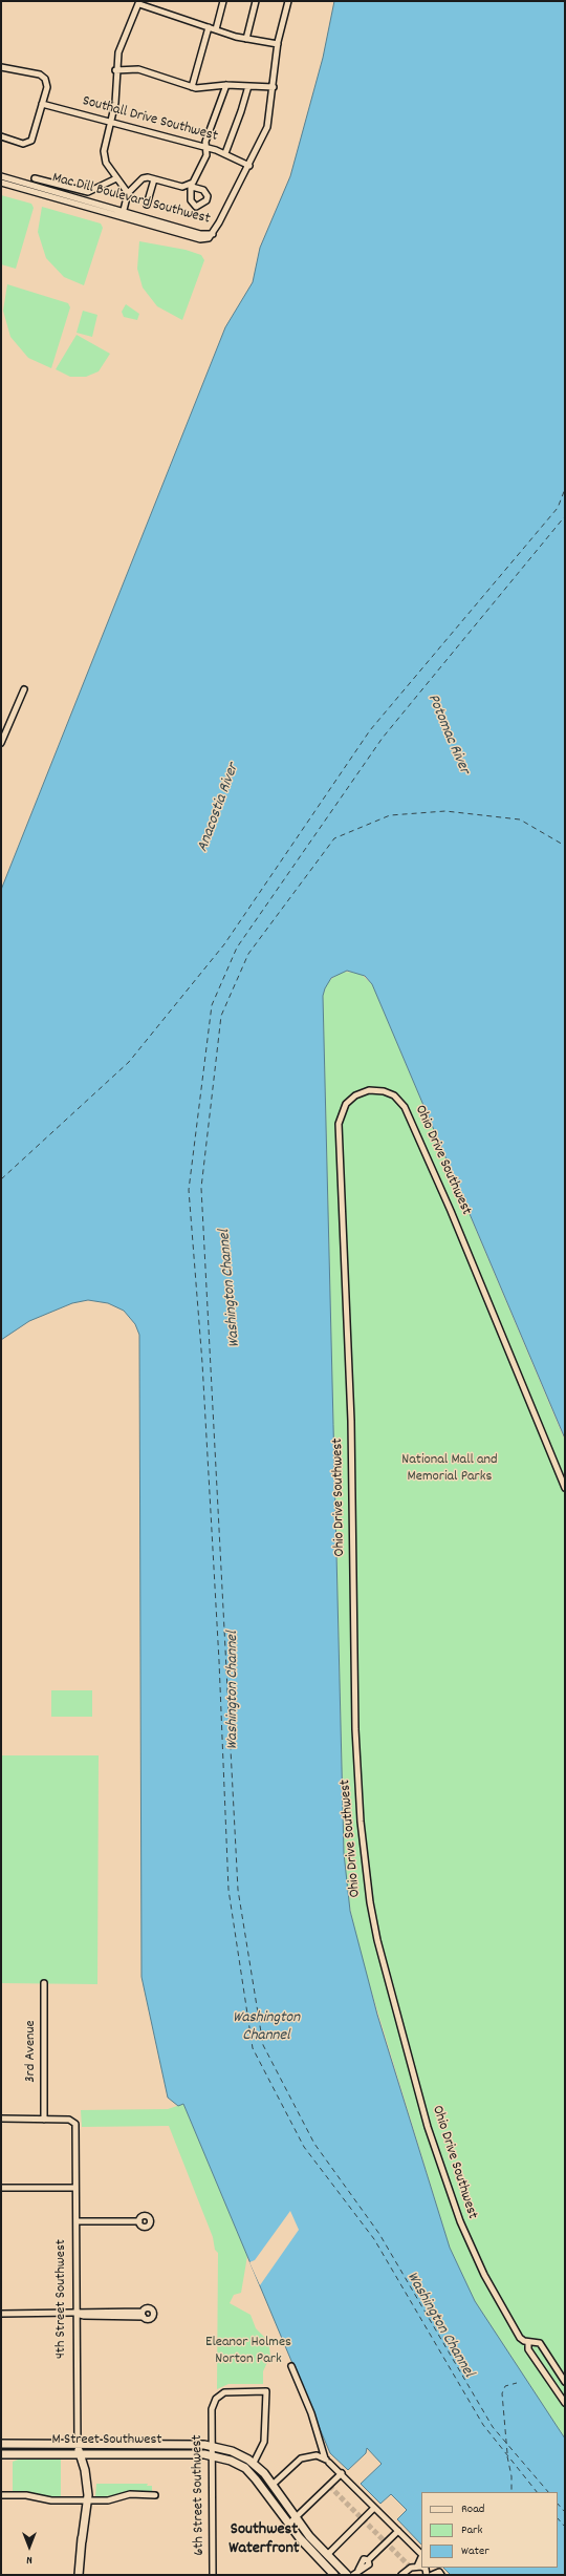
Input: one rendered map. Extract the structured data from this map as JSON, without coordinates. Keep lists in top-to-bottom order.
{
  "streets": {
    "main road": ["4th Street Southwest", "M Street Southwest"],
    "street": [
      "Southall Drive Southwest",
      "Mac Dill Boulevard Southwest",
      "Ohio Drive Southwest",
      "3rd Avenue",
      "6th Street Southwest"
    ]
  },
  "crossings": [
    ["Southall Drive Southwest", "Mac Dill Boulevard Southwest"],
    ["3rd Avenue", "4th Street Southwest"],
    ["4th Street Southwest", "M Street Southwest"],
    ["M Street Southwest", "6th Street Southwest"]
  ],
  "districts": ["Southwest Waterfront"],
  "water": ["Potomac River", "Anacostia River", "Washington Channel"],
  "parks": ["National Mall and Memorial Parks", "Eleanor Holmes Norton Park"],
  "legend": ["Road", "Park", "Water"],
  "north": "bottom"
}
